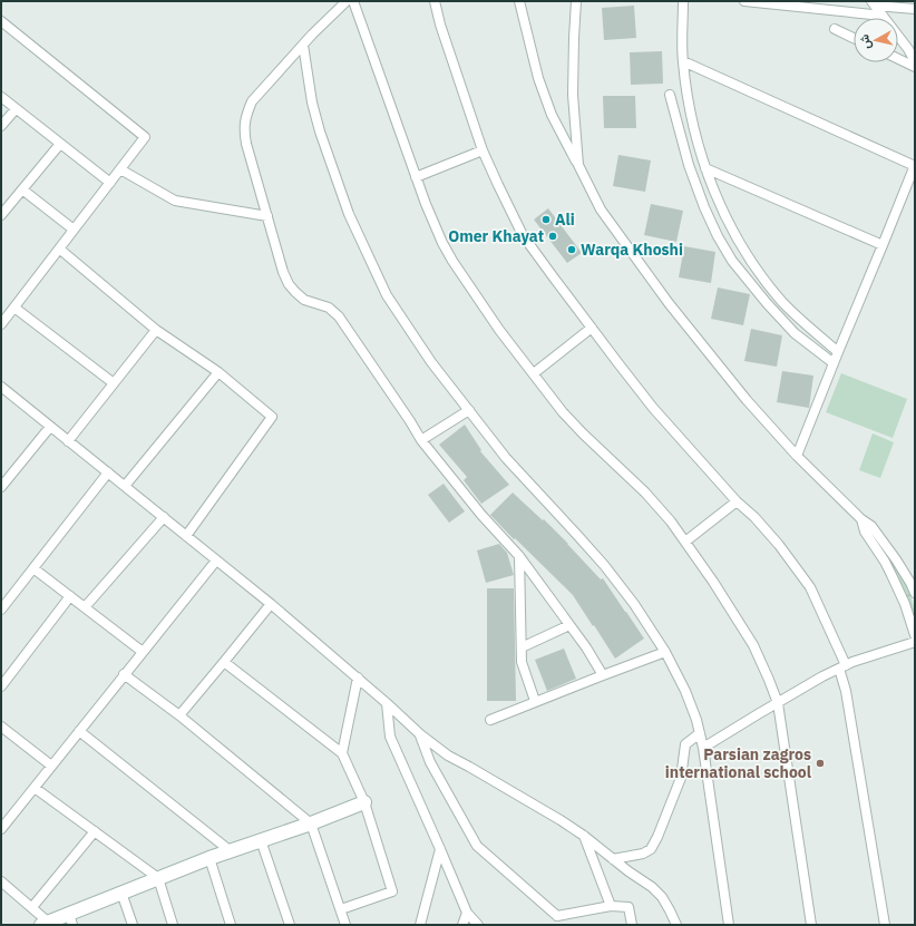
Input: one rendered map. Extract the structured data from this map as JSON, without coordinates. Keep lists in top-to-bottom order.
{
  "places": [
    "Ali",
    "Omer Khayat",
    "Warqa Khoshi",
    "Parsian zagros international school"
  ],
  "north": "left"
}
